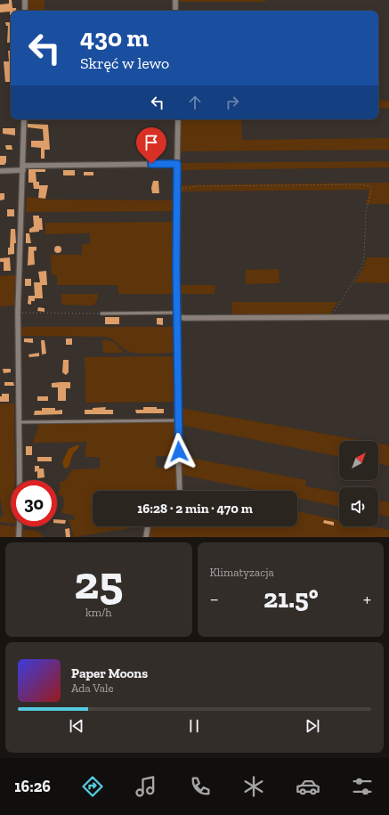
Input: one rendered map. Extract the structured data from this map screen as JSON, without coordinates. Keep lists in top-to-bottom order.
{
  "north": "top right",
  "page": {
    "turn": ["430 m", "Skręć w lewo"],
    "limit": "30",
    "trip": "16:28 · 2 min · 470 m",
    "tile": [
      ["25", "km/h"],
      "Klimatyzacja"
    ],
    "heat": ["−", "21.5°", "+"],
    "song": ["Paper Moons", "Ada Vale"],
    "tabs": "16:26"
  }
}
